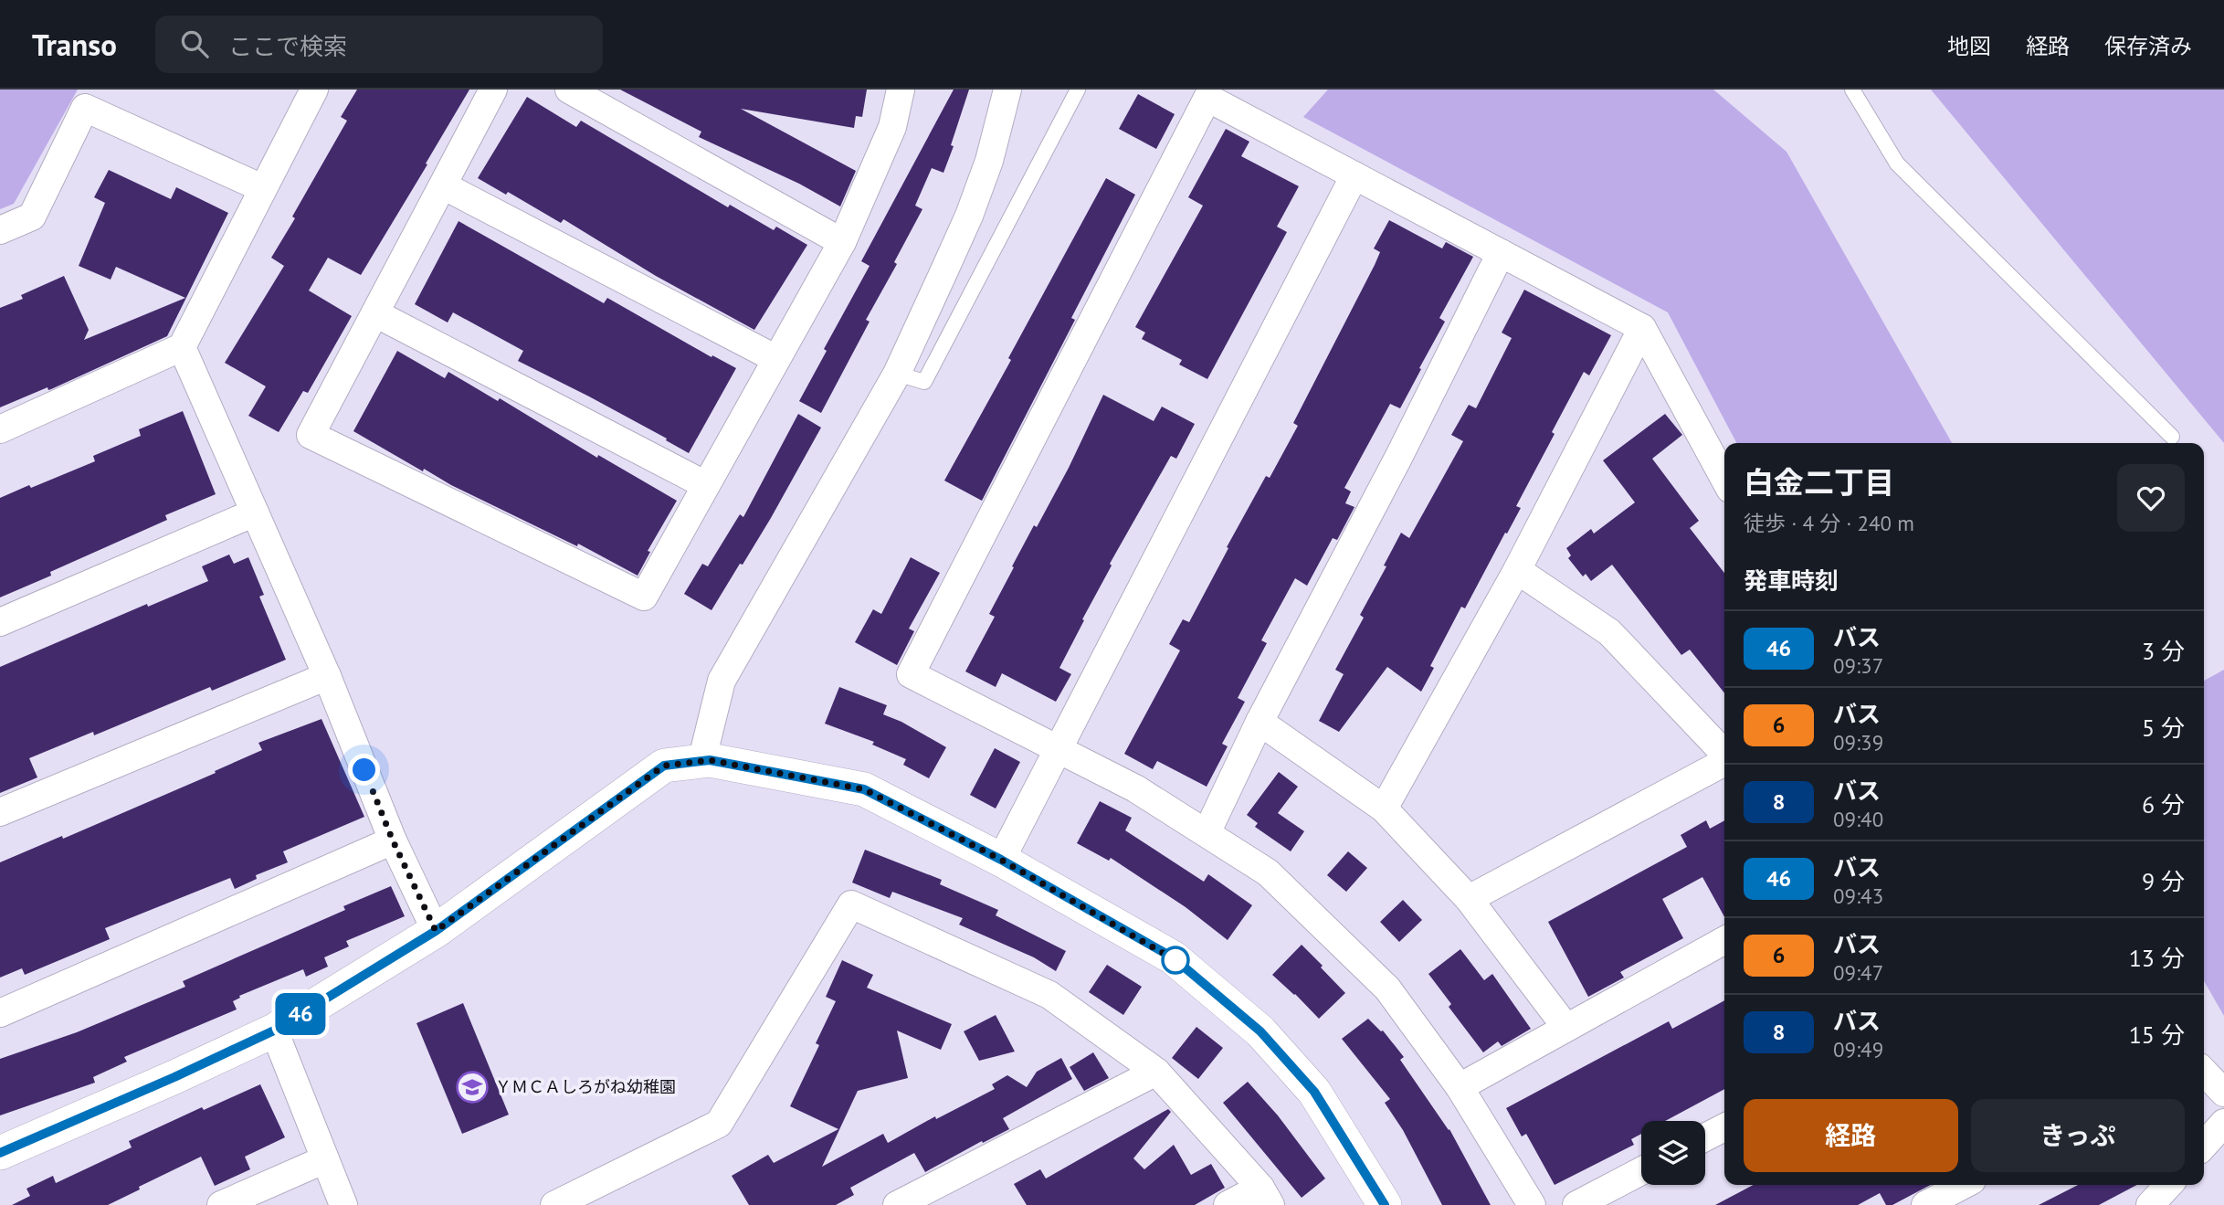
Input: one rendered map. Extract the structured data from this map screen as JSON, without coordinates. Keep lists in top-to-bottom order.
{
  "places": {
    "school or university": ["ＹＭＣＡしろがね幼稚園"]
  },
  "lines": ["bus line 46"],
  "page": {
    "header": "Transo",
    "search": "ここで検索",
    "nav": ["地図", "経路", "保存済み"],
    "on_map": "46",
    "heading": [
      ["白金二丁目", "徒歩 · 4 分 · 240 m"],
      "発車時刻"
    ],
    "list": [
      {
        "mark": "46",
        "name": "バス",
        "note": "09:37",
        "value": "3 分"
      },
      {
        "mark": "6",
        "name": "バス",
        "note": "09:39",
        "value": "5 分"
      },
      {
        "mark": "8",
        "name": "バス",
        "note": "09:40",
        "value": "6 分"
      },
      {
        "mark": "46",
        "name": "バス",
        "note": "09:43",
        "value": "9 分"
      },
      {
        "mark": "6",
        "name": "バス",
        "note": "09:47",
        "value": "13 分"
      },
      {
        "mark": "8",
        "name": "バス",
        "note": "09:49",
        "value": "15 分"
      }
    ],
    "buttons": ["経路", "きっぷ"]
  }
}
